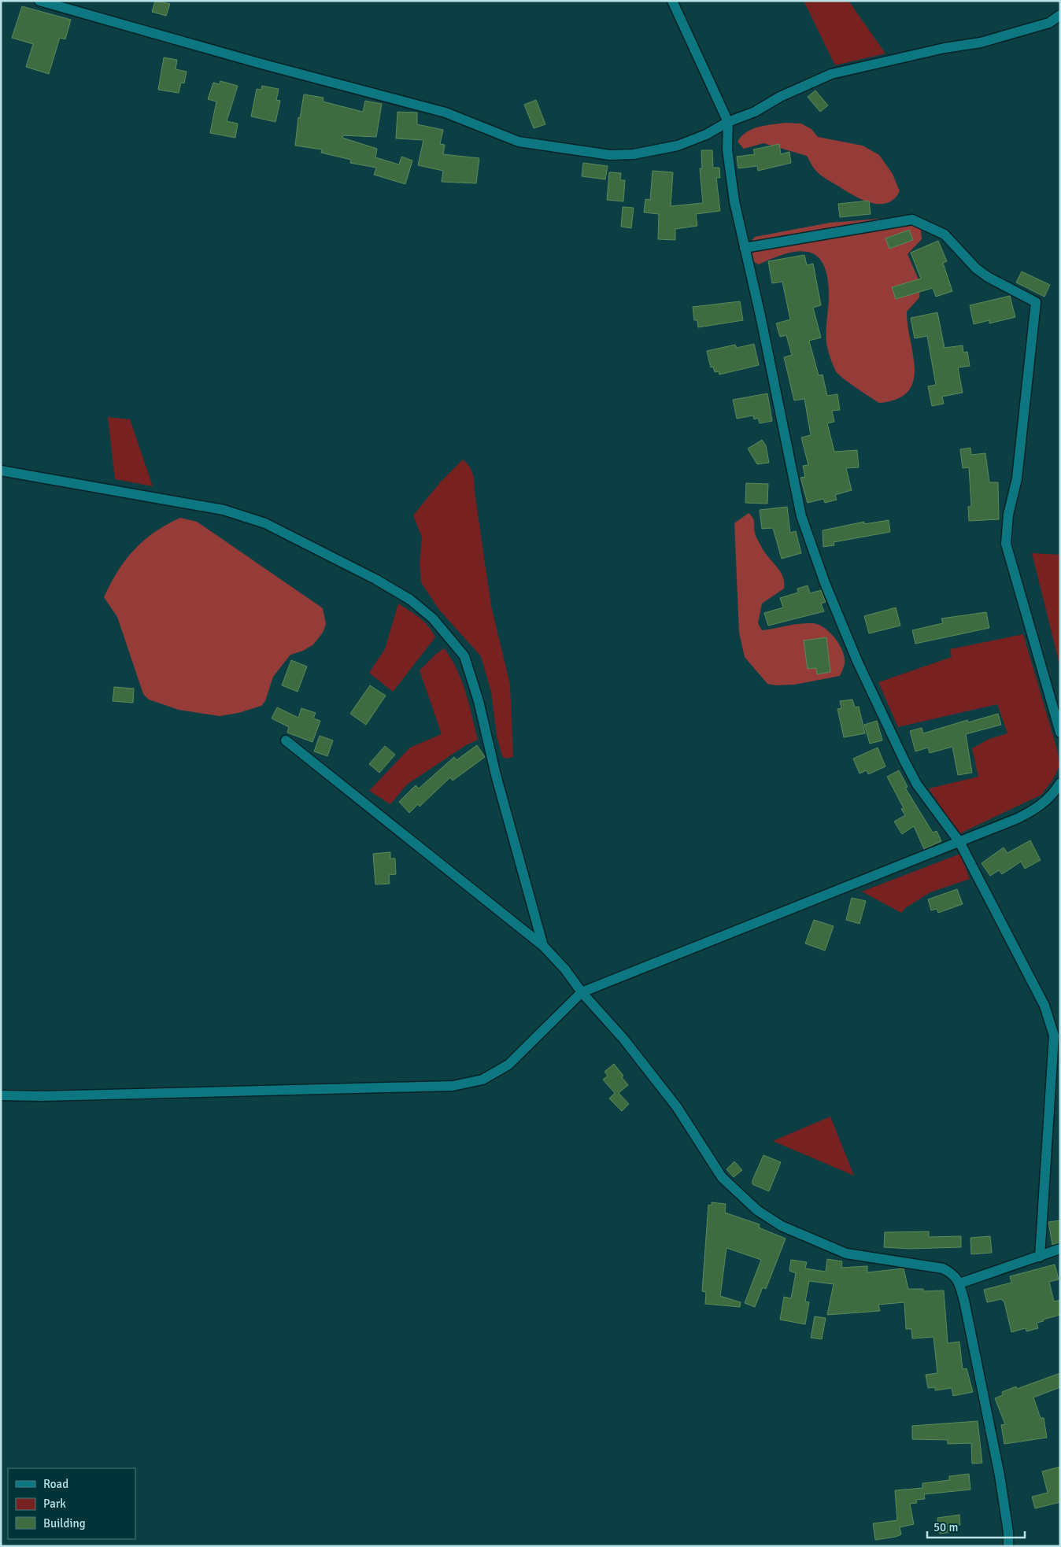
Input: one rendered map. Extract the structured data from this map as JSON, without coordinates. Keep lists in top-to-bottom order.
{
  "legend": ["Road", "Park", "Building"],
  "scale_bar": "50 m"
}
